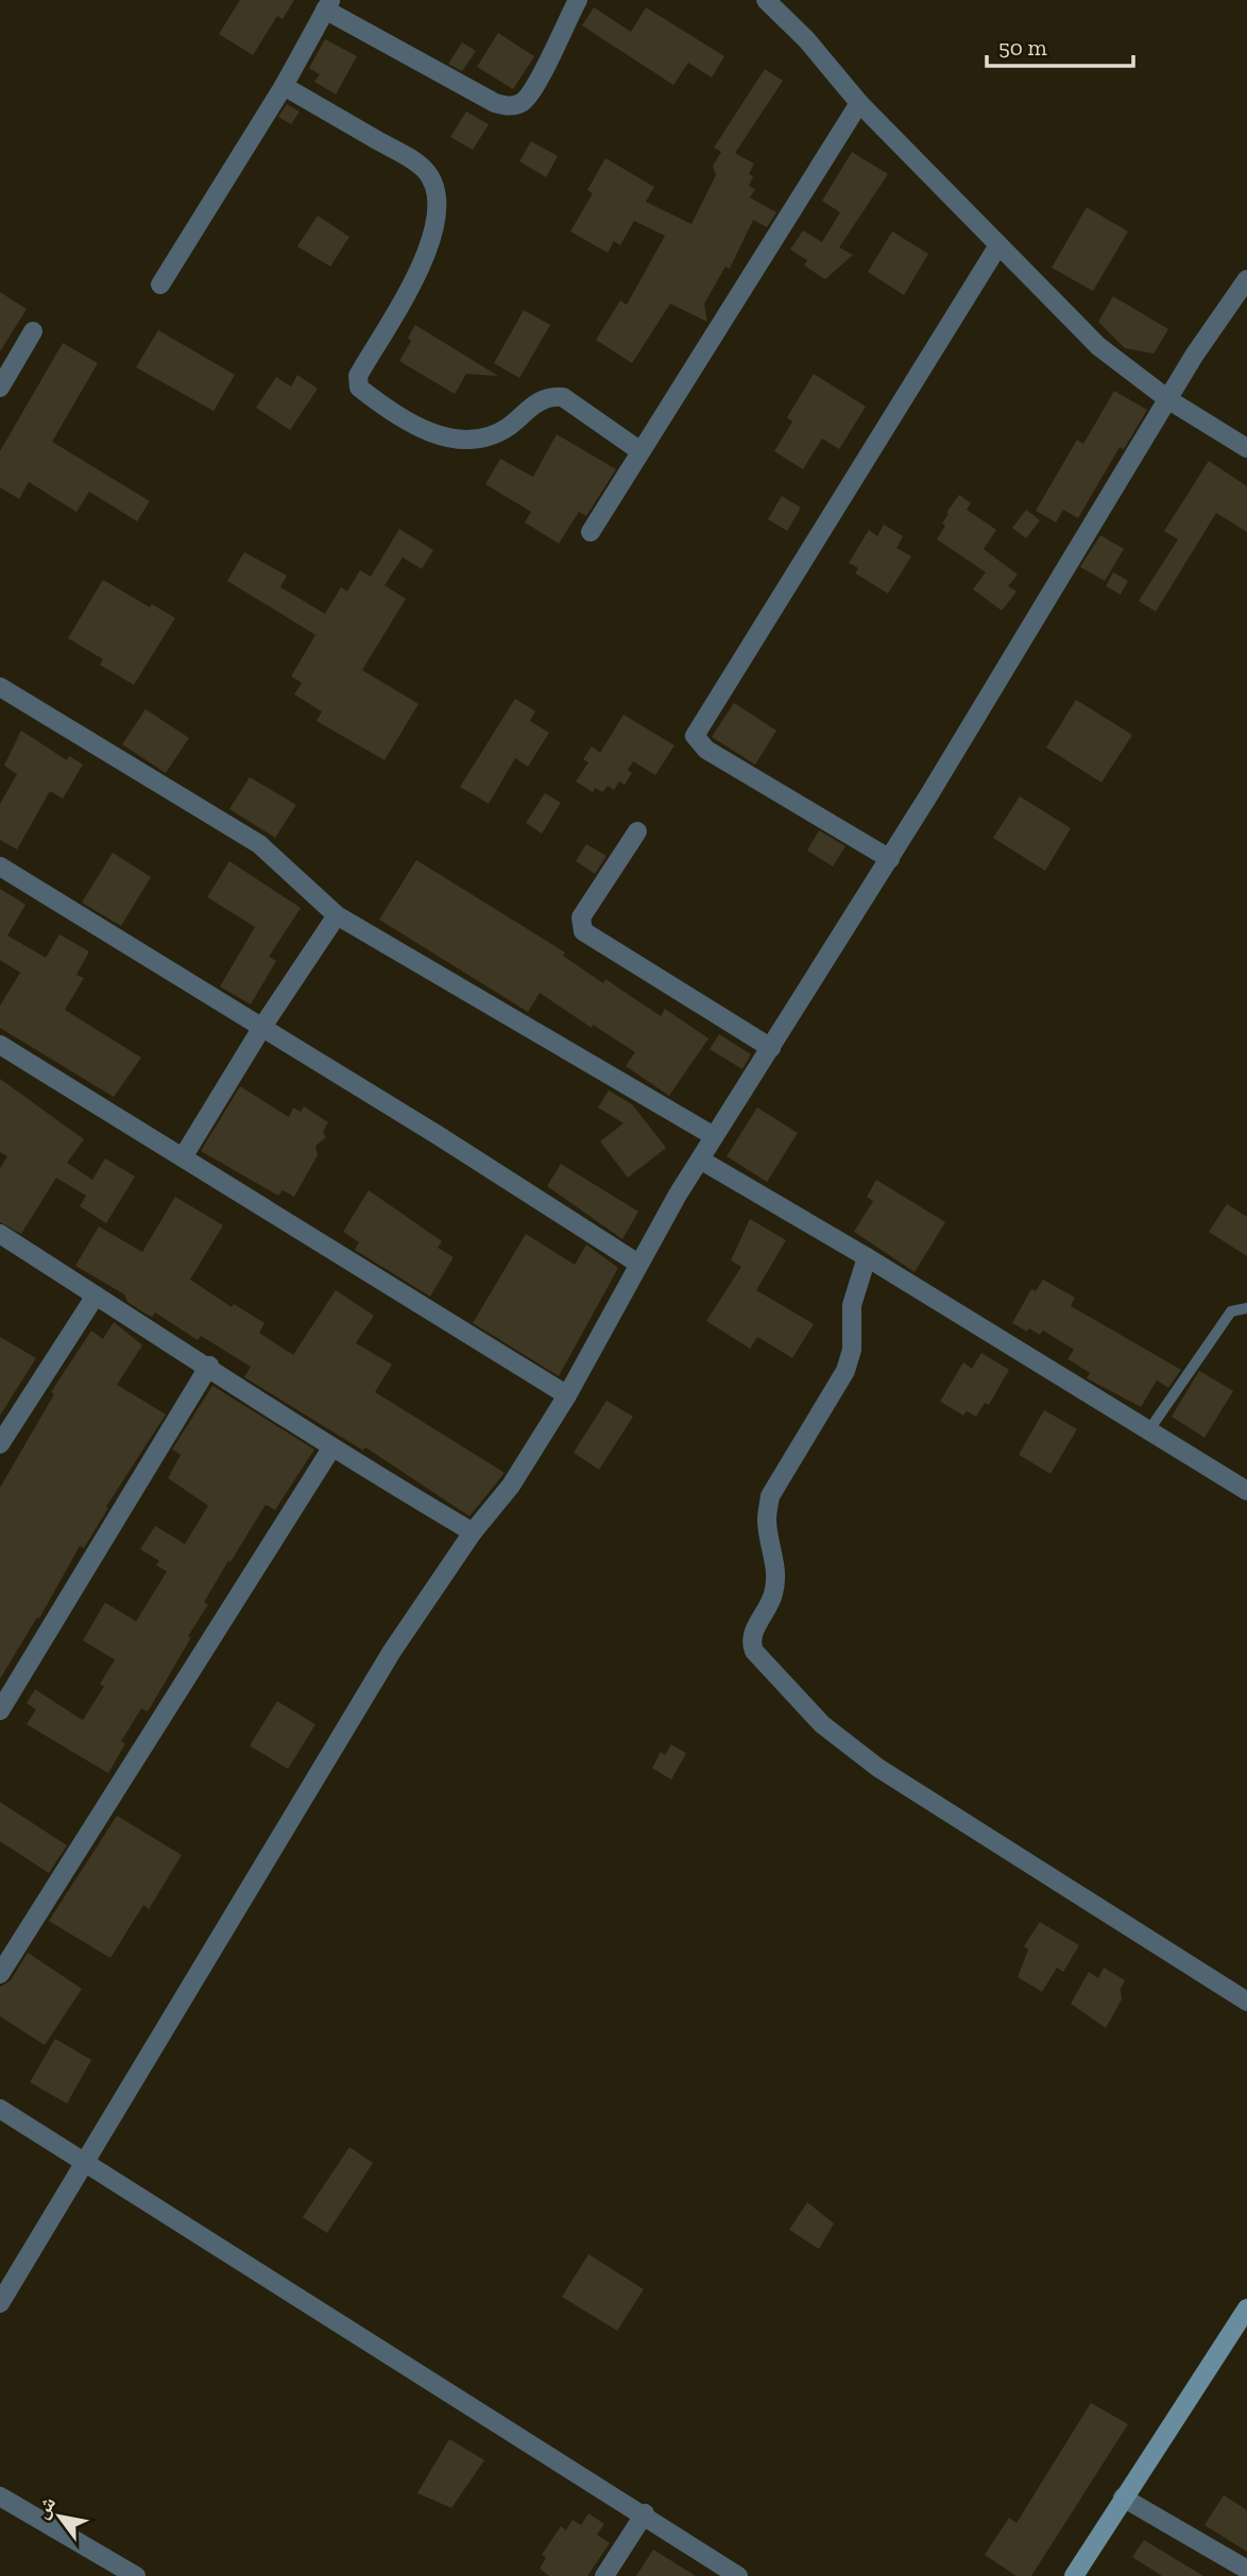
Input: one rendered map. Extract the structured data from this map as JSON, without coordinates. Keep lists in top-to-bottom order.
{
  "scale_bar": "50 m",
  "north": "top left"
}
